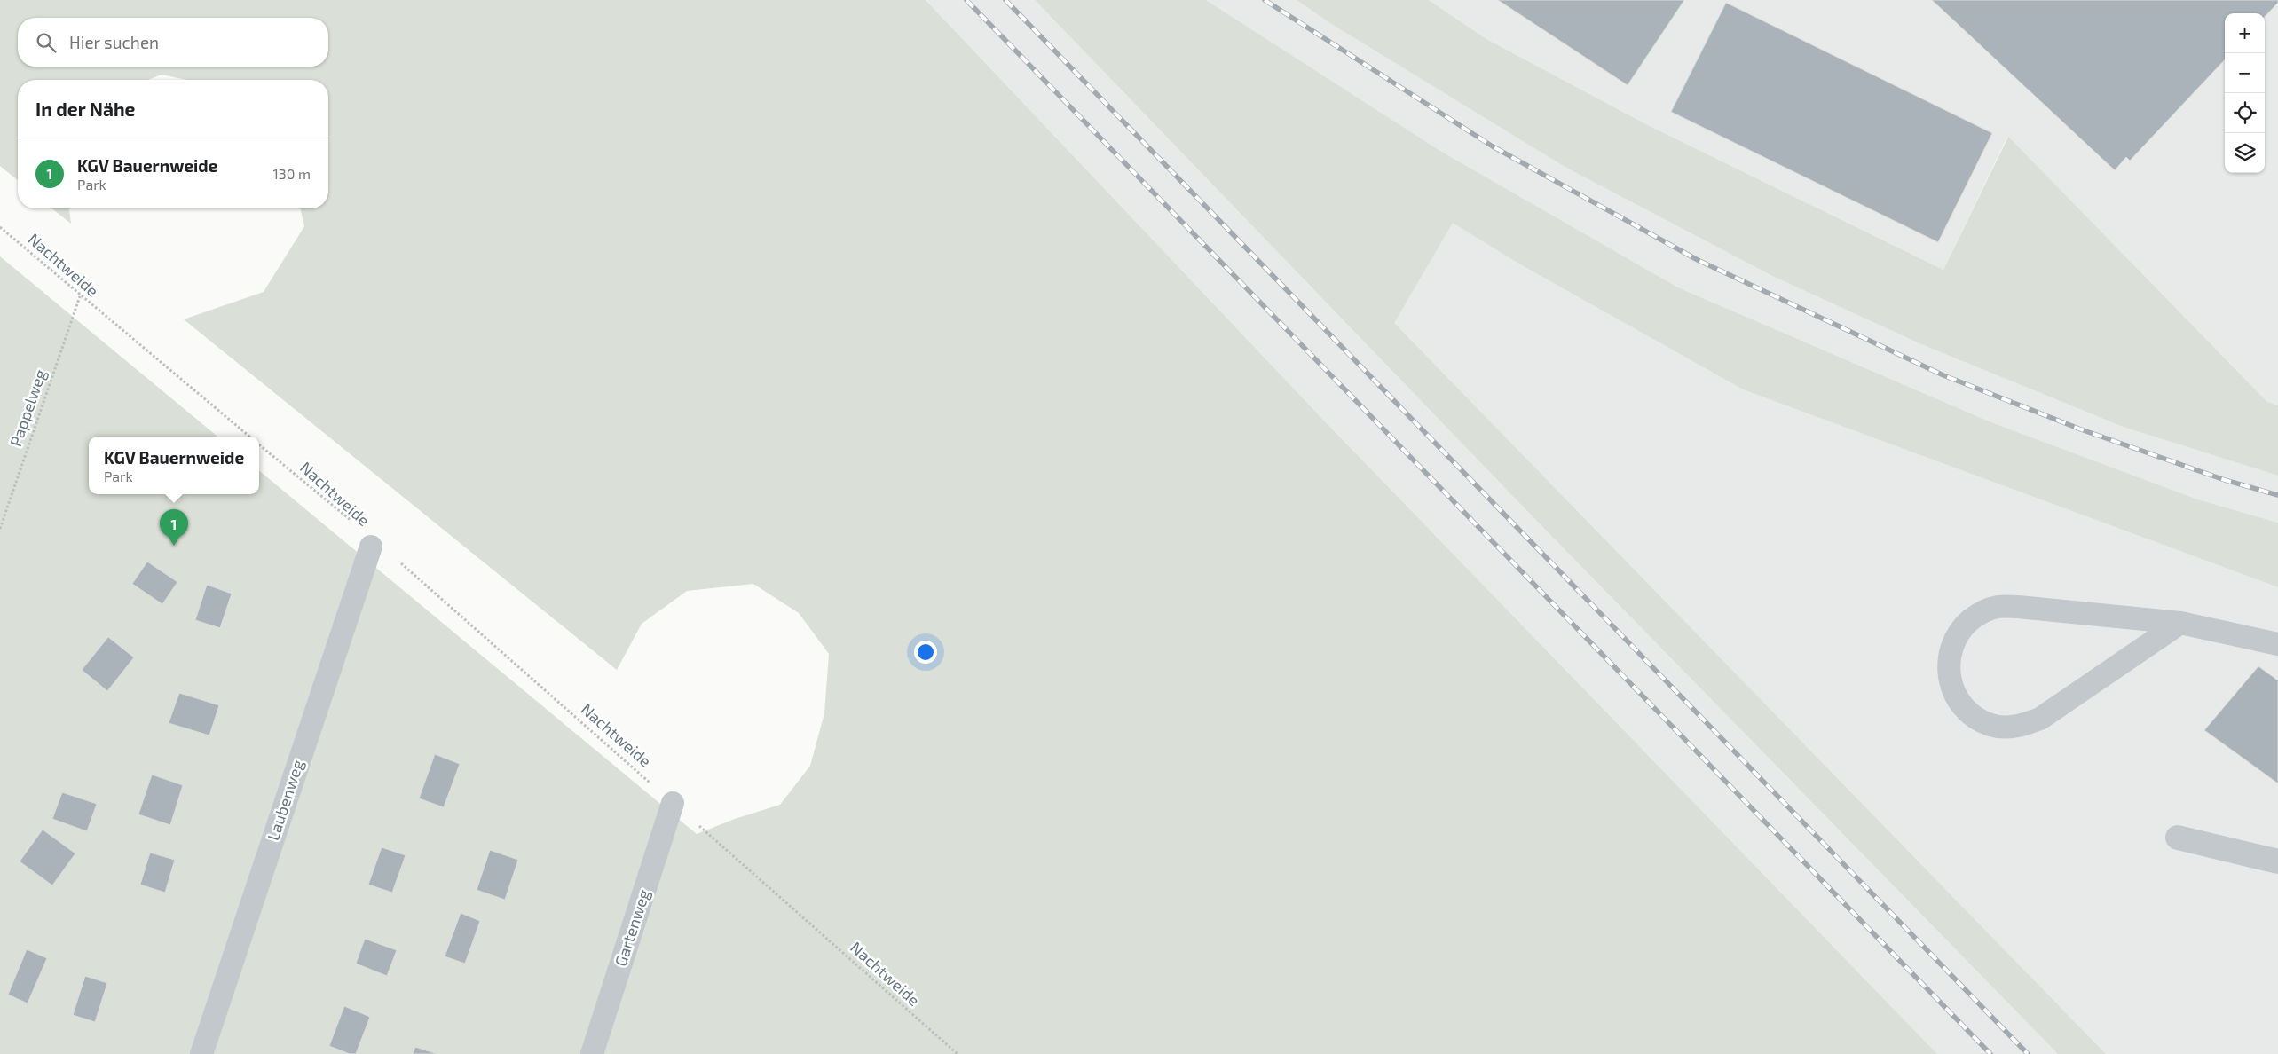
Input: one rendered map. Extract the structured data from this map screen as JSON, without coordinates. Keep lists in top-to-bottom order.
{
  "streets": {
    "lane": ["Laubenweg", "Gartenweg"],
    "path": ["Nachtweide", "Pappelweg"]
  },
  "crossings": [
    ["Nachtweide", "Pappelweg"],
    ["Nachtweide", "Laubenweg"],
    ["Nachtweide", "Gartenweg"]
  ],
  "page": {
    "map_buttons": ["+", "−"],
    "search": "Hier suchen",
    "heading": "In der Nähe",
    "list": [
      {
        "mark": "1",
        "name": "KGV Bauernweide",
        "note": "Park",
        "value": "130 m"
      }
    ],
    "popup": ["KGV Bauernweide", "Park"],
    "pins": "1"
  }
}
